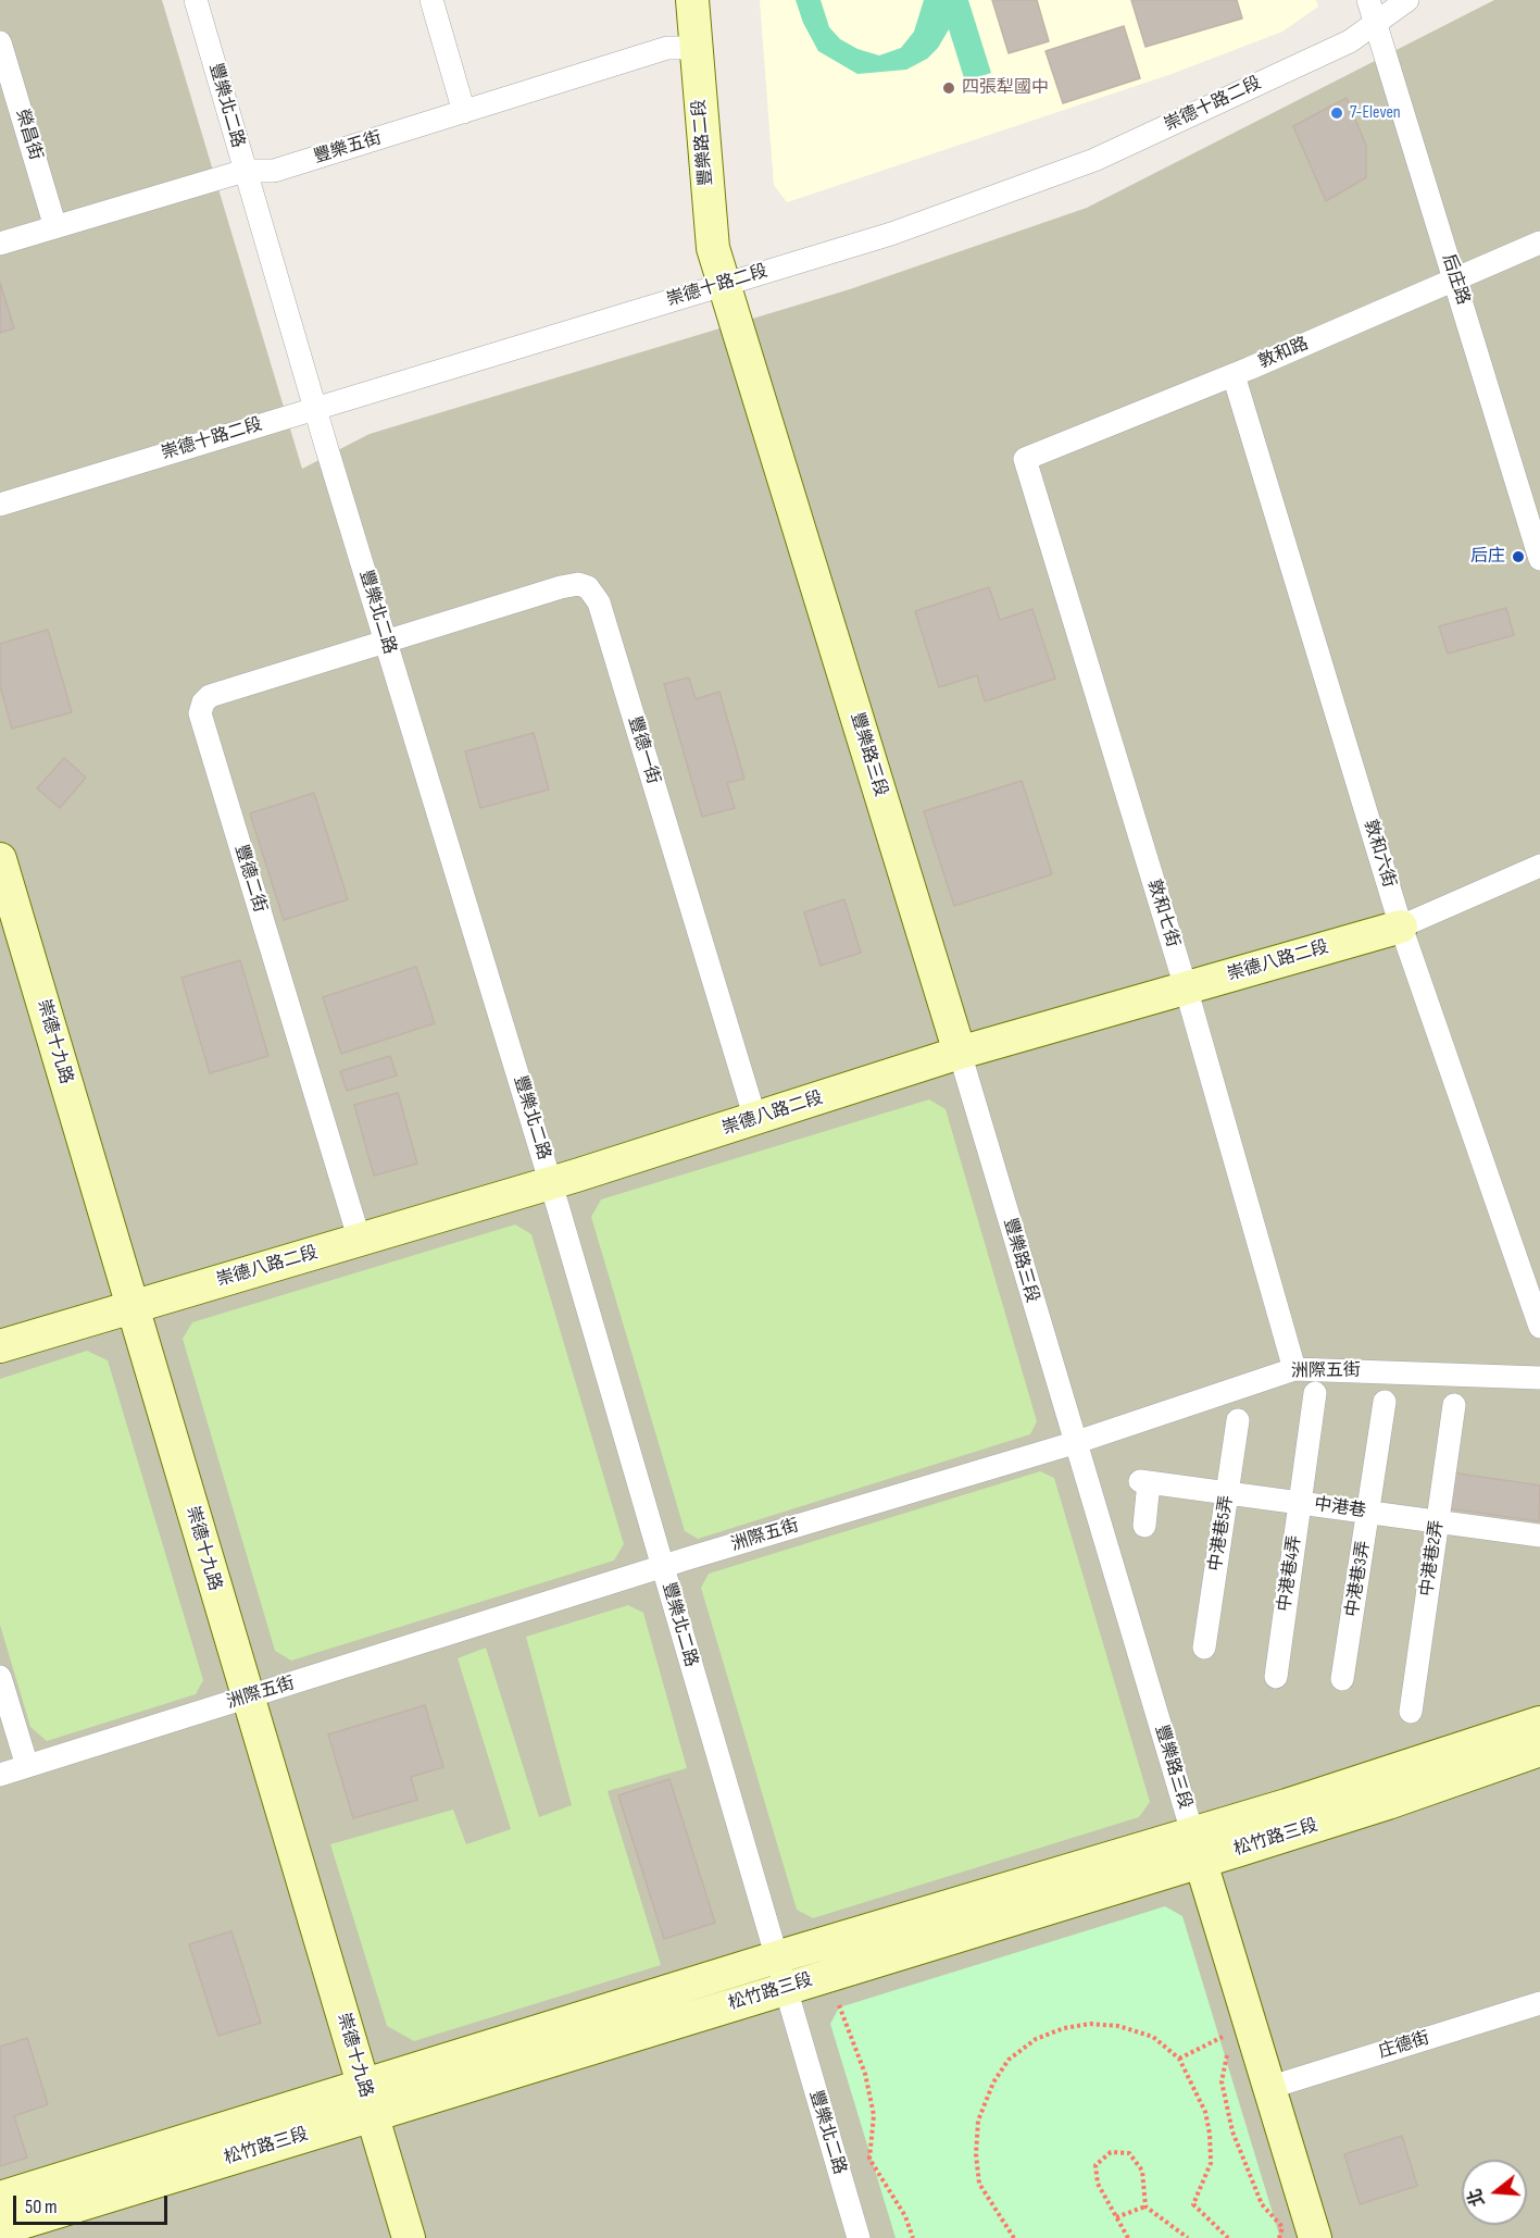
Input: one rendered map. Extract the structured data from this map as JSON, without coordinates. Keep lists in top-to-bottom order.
{
  "streets": {
    "street": [
      "崇德十路二段",
      "豐樂北二路",
      "榮昌街",
      "豐樂路二段",
      "豐樂五街",
      "后庄路",
      "敦和路",
      "豐德一街",
      "豐樂路三段",
      "敦和六街",
      "豐德二街",
      "敦和七街",
      "崇德八路二段",
      "崇德十九路",
      "洲際五街",
      "中港巷",
      "中港巷5弄",
      "中港巷2弄",
      "中港巷4弄",
      "中港巷3弄",
      "松竹路三段",
      "庄德街"
    ]
  },
  "crossings": [
    ["崇德十路二段", "豐樂北二路"],
    ["崇德十路二段", "豐樂路二段"],
    ["崇德十路二段", "后庄路"],
    ["崇德十路二段", "豐樂路三段"],
    ["豐樂北二路", "豐樂五街"],
    ["豐樂北二路", "豐德一街"],
    ["豐樂北二路", "豐德二街"],
    ["豐樂北二路", "崇德八路二段"],
    ["豐樂北二路", "洲際五街"],
    ["豐樂北二路", "松竹路三段"],
    ["榮昌街", "豐樂五街"],
    ["豐樂路二段", "豐樂五街"],
    ["豐樂路二段", "豐樂路三段"],
    ["后庄路", "敦和路"],
    ["敦和路", "敦和六街"],
    ["敦和路", "敦和七街"],
    ["豐德一街", "豐德二街"],
    ["豐德一街", "崇德八路二段"],
    ["豐樂路三段", "崇德八路二段"],
    ["豐樂路三段", "洲際五街"],
    ["豐樂路三段", "松竹路三段"],
    ["豐樂路三段", "庄德街"],
    ["敦和六街", "崇德八路二段"],
    ["豐德二街", "崇德八路二段"],
    ["敦和七街", "崇德八路二段"],
    ["敦和七街", "洲際五街"],
    ["崇德八路二段", "崇德十九路"],
    ["崇德十九路", "洲際五街"],
    ["崇德十九路", "松竹路三段"],
    ["中港巷", "中港巷5弄"],
    ["中港巷", "中港巷2弄"],
    ["中港巷", "中港巷4弄"],
    ["中港巷", "中港巷3弄"]
  ],
  "places": ["四張犁國中", "7-Eleven", "后庄"],
  "scale_bar": "50 m",
  "north": "left"
}
